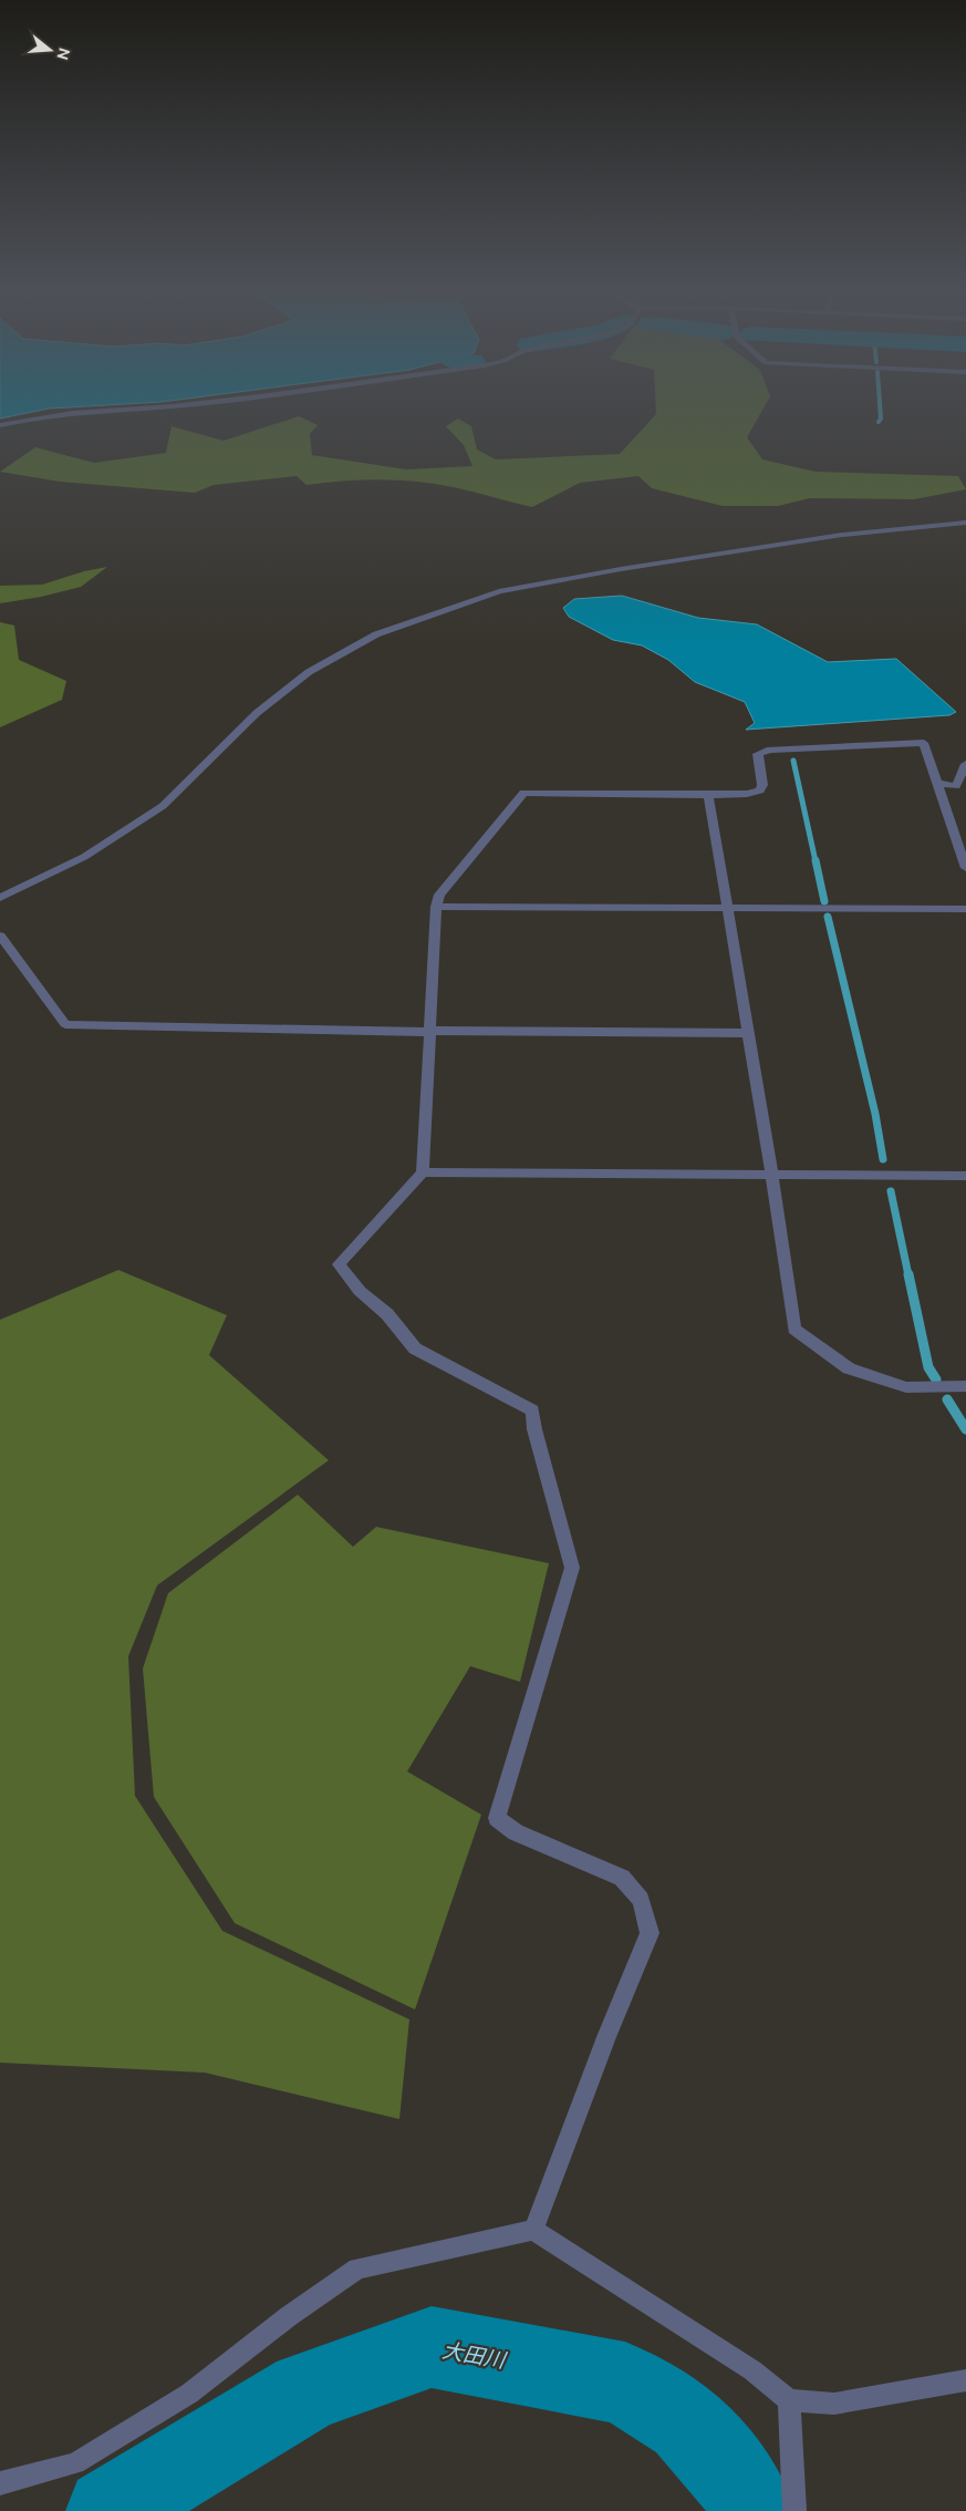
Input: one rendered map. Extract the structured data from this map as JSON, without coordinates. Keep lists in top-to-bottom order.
{
  "water": ["大田川"],
  "north": "right"
}
